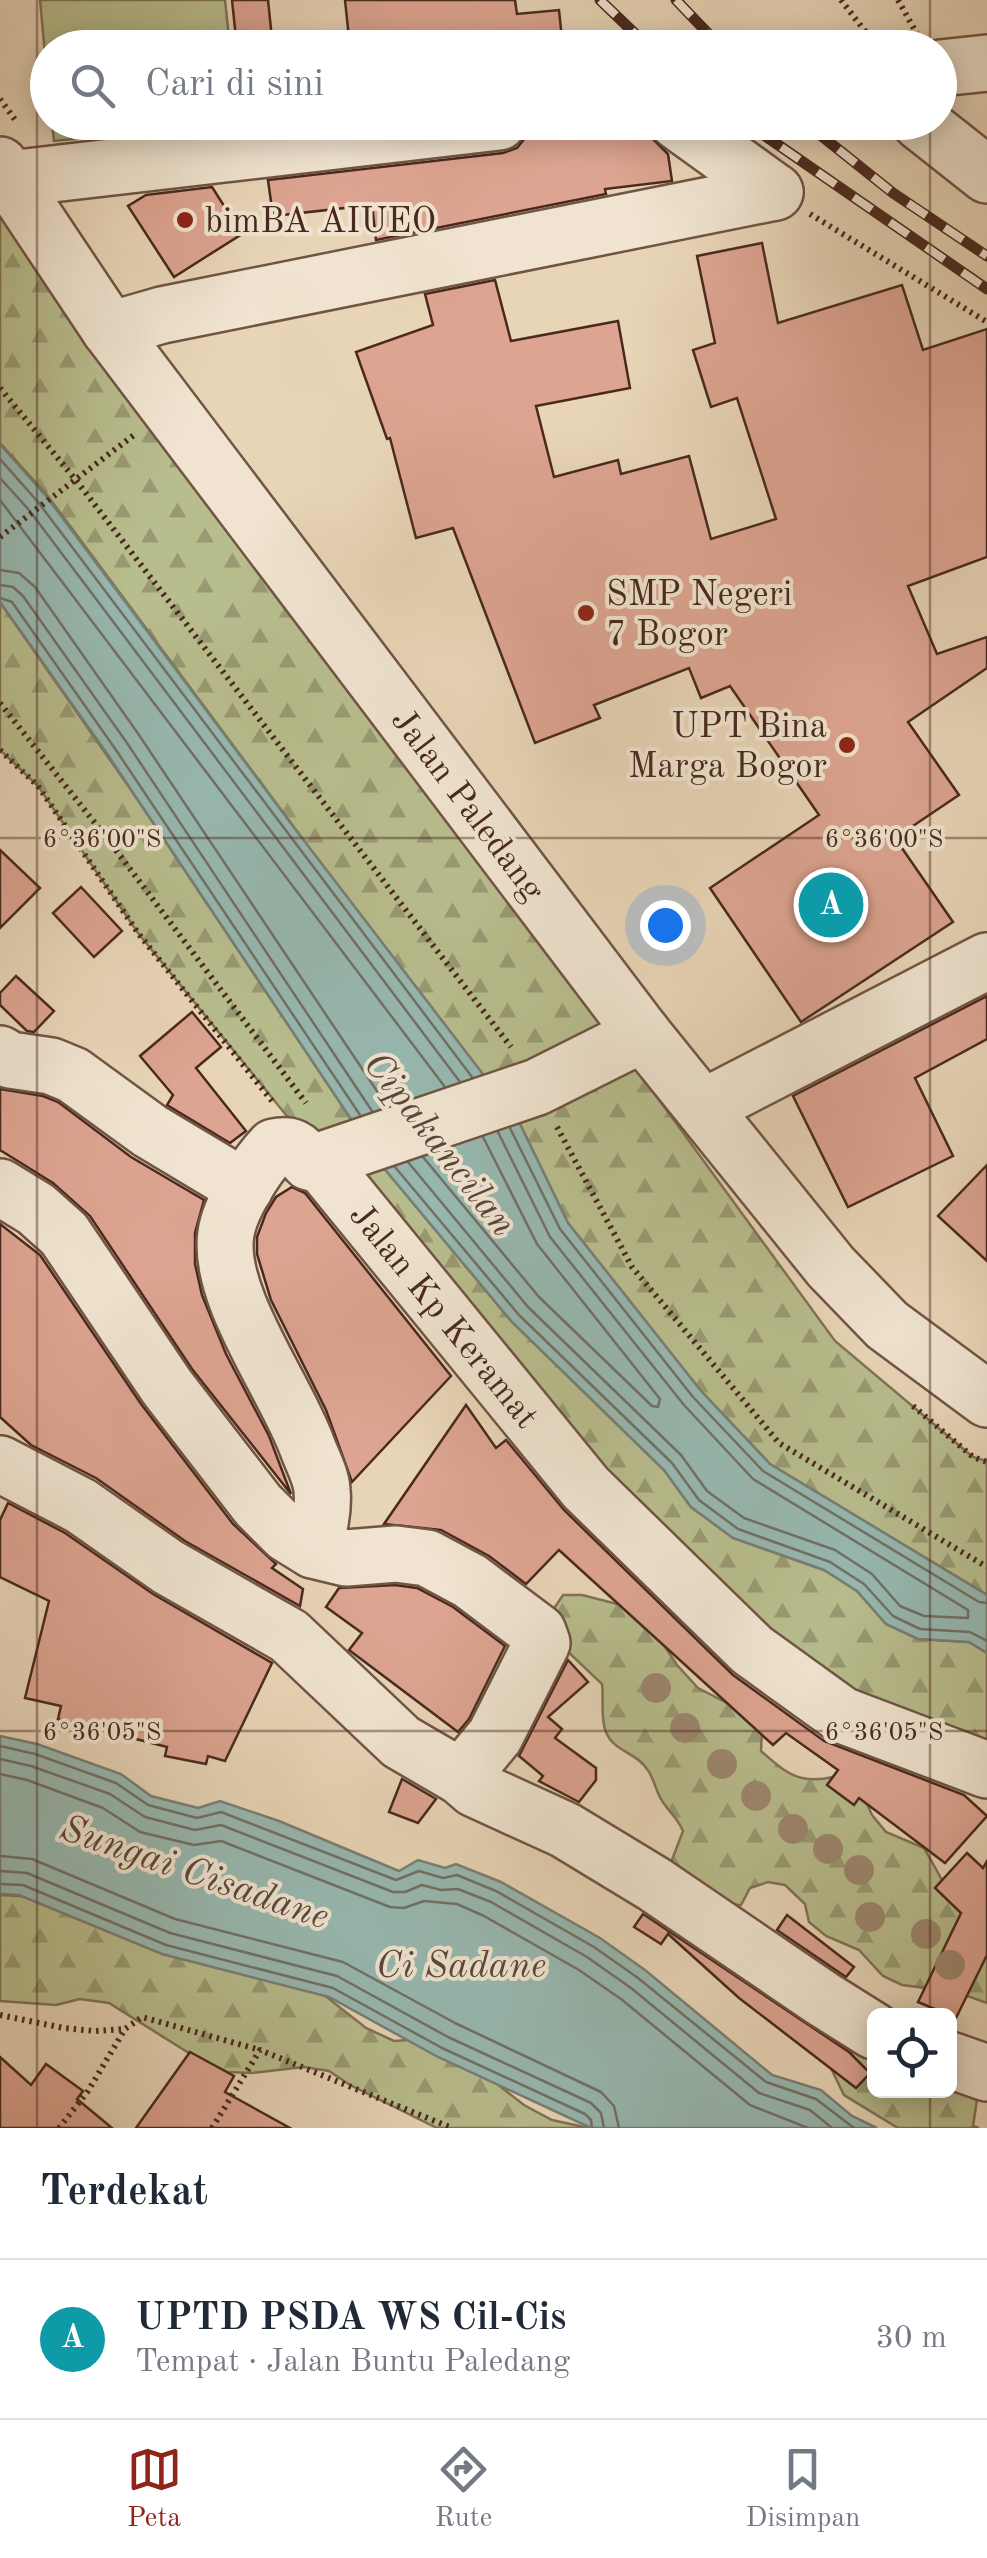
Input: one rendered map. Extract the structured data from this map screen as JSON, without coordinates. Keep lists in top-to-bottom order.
{
  "streets": {
    "street": ["Jalan Paledang", "Jalan Kp Keramat"]
  },
  "water": ["Cipakancilan", "Sungai Cisadane", "Ci Sadane"],
  "places": ["bimBA AIUEO", "SMP Negeri 7 Bogor", "UPT Bina Marga Bogor"],
  "page": {
    "search": "Cari di sini",
    "pins": "A",
    "heading": "Terdekat",
    "list": [
      {
        "mark": "A",
        "name": "UPTD PSDA WS Cil-Cis",
        "note": "Tempat · Jalan Buntu Paledang",
        "value": "30 m"
      }
    ],
    "nav": ["Peta", "Rute", "Disimpan"]
  },
  "coordinates": ["6°36'00\"S", "6°36'05\"S"]
}
